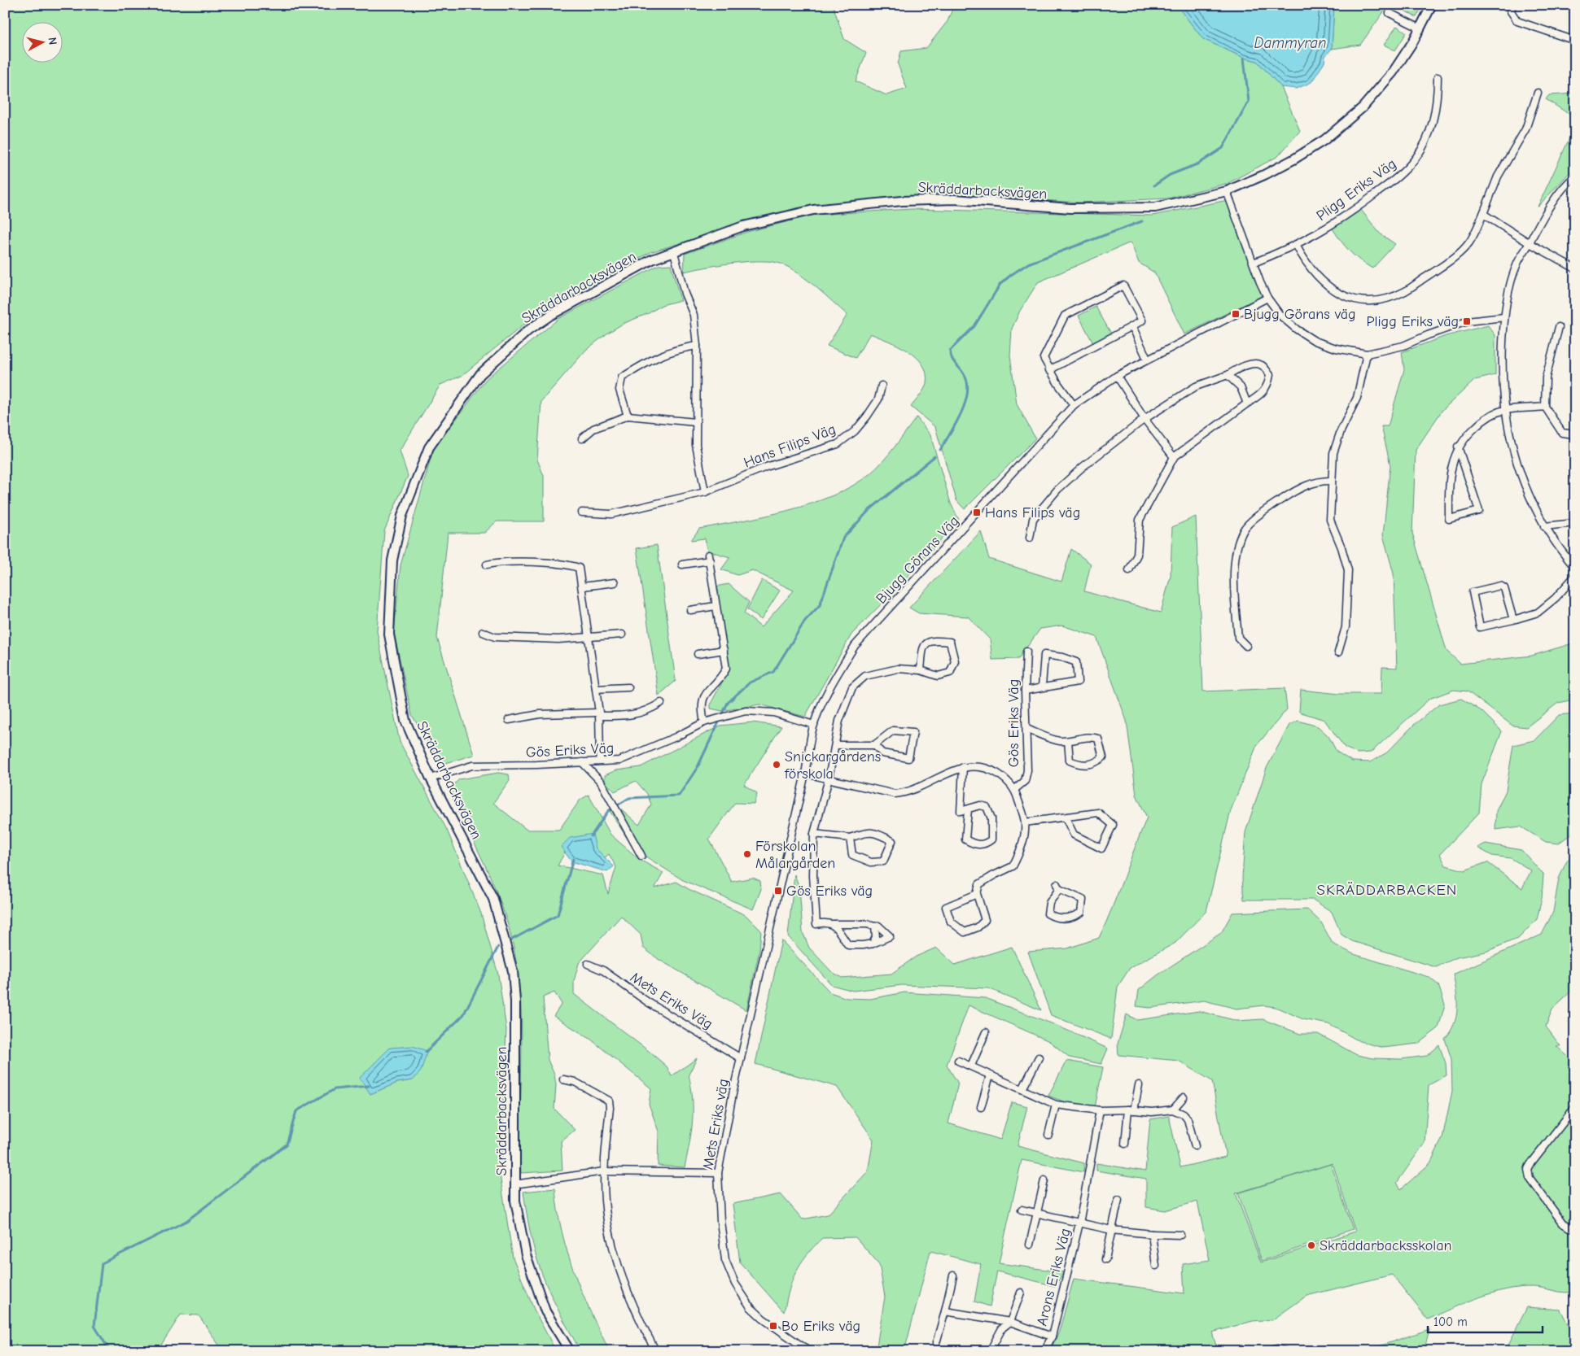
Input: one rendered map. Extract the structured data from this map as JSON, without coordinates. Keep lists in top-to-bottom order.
{
  "streets": {
    "street": [
      "Pligg Eriks Väg",
      "Skräddarbacksvägen",
      "Hans Filips Väg",
      "Bjugg Görans Väg",
      "Gös Eriks Väg",
      "Mets Eriks Väg",
      "Mets Eriks väg",
      "Arons Eriks Väg"
    ]
  },
  "crossings": [
    ["Skräddarbacksvägen", "Gös Eriks Väg"],
    ["Bjugg Görans Väg", "Gös Eriks Väg"],
    ["Mets Eriks Väg", "Mets Eriks väg"]
  ],
  "districts": ["SKRÄDDARBACKEN"],
  "water": ["Dammyran"],
  "places": {
    "transit": [
      "Bjugg Görans väg",
      "Pligg Eriks väg",
      "Hans Filips väg",
      "Gös Eriks väg",
      "Bo Eriks väg"
    ],
    "other": ["Snickargårdens förskola", "Förskolan Målargården", "Skräddarbacksskolan"]
  },
  "scale_bar": "100 m",
  "north": "right"
}
